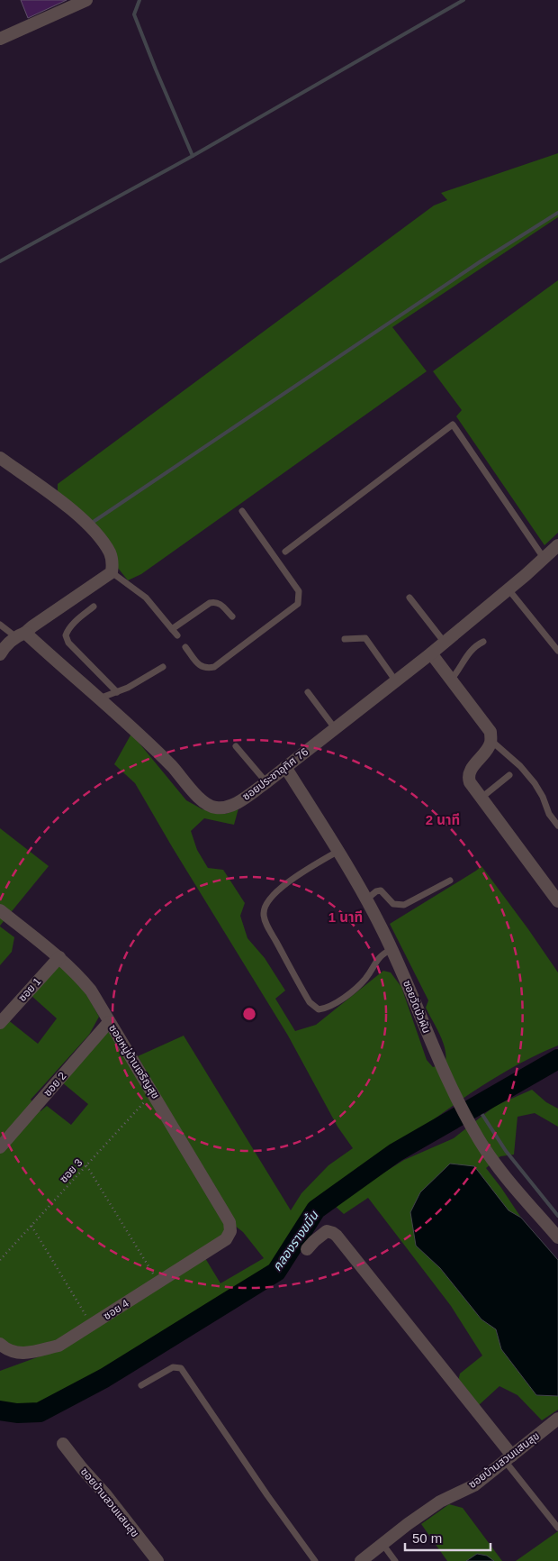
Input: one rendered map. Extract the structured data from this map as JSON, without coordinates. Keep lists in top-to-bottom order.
{
  "streets": {
    "street": [
      "ซอยประชาอุทิศ 76",
      "ซอย 1",
      "ซอยวัดบัวผัน",
      "ซอยหมู่บ้านเจริญสุข",
      "ซอย 2",
      "ซอย 4",
      "ซอยบ้านสวนแสนสุข"
    ],
    "path": ["ซอย 3"]
  },
  "crossings": [
    ["ซอยประชาอุทิศ 76", "ซอยวัดบัวผัน"],
    ["ซอย 1", "ซอยหมู่บ้านเจริญสุข"],
    ["ซอยหมู่บ้านเจริญสุข", "ซอย 2"],
    ["ซอยหมู่บ้านเจริญสุข", "ซอย 3"],
    ["ซอยหมู่บ้านเจริญสุข", "ซอย 4"]
  ],
  "water": ["คลองรางขมิ้น"],
  "scale_bar": "50 m",
  "rings": ["2 นาที", "1 นาที"]
}
